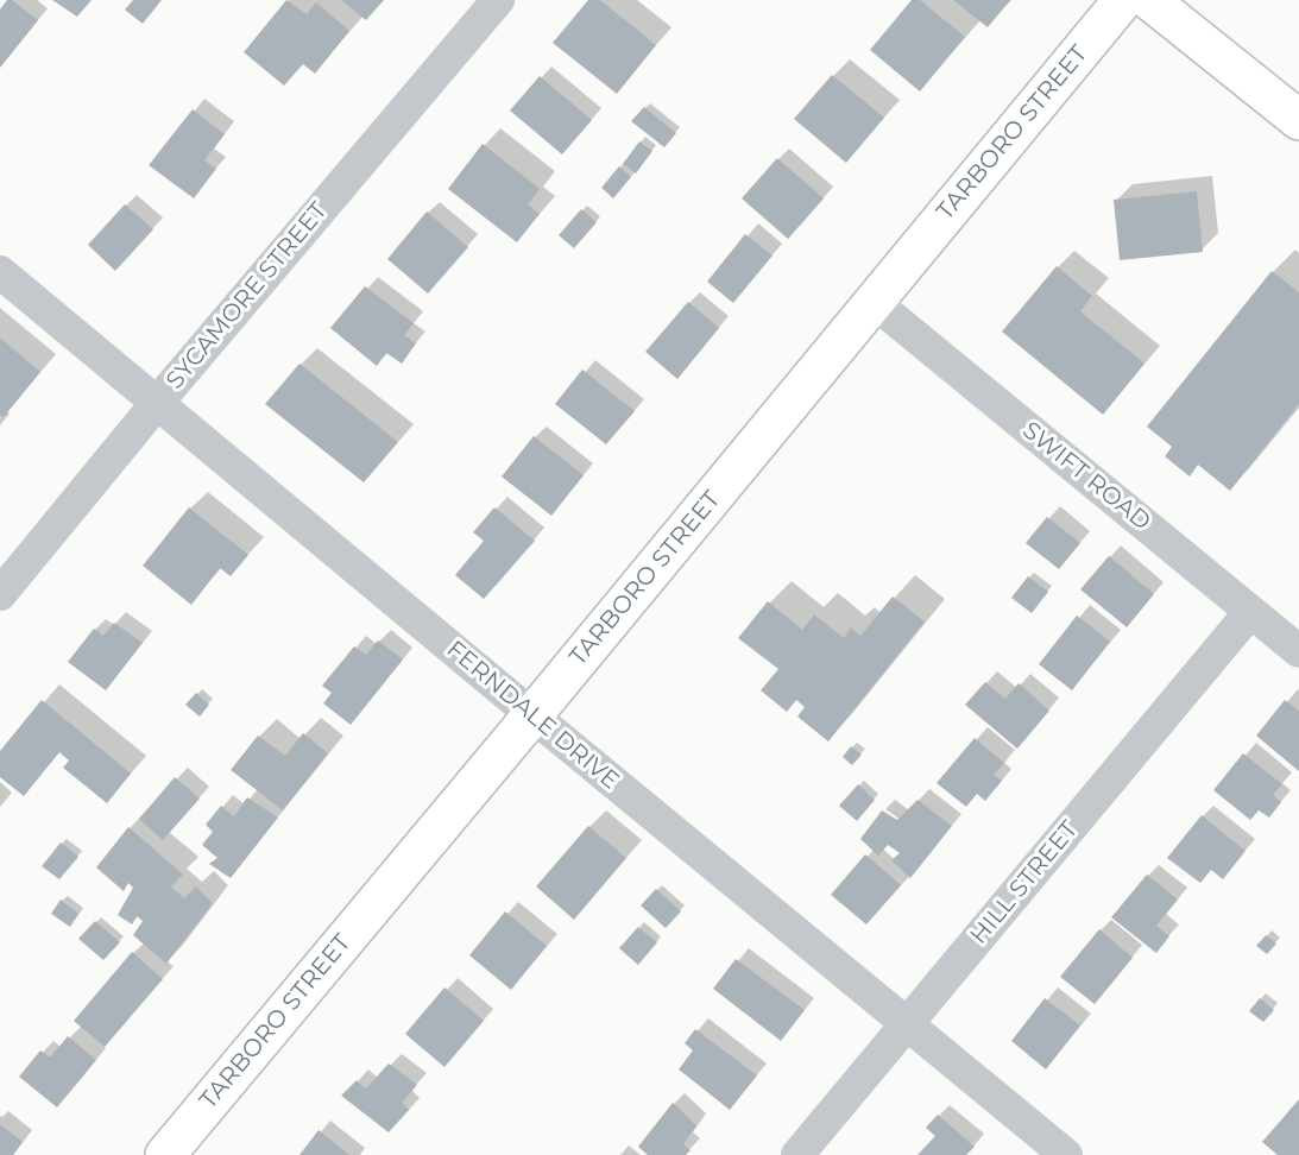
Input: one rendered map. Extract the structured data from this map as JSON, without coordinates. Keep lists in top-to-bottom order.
{
  "streets": {
    "street": [
      "TARBORO STREET",
      "SYCAMORE STREET",
      "SWIFT ROAD",
      "FERNDALE DRIVE",
      "HILL STREET"
    ]
  },
  "crossings": [
    ["TARBORO STREET", "SWIFT ROAD"],
    ["TARBORO STREET", "FERNDALE DRIVE"],
    ["SYCAMORE STREET", "FERNDALE DRIVE"],
    ["SWIFT ROAD", "HILL STREET"],
    ["FERNDALE DRIVE", "HILL STREET"]
  ]
}
